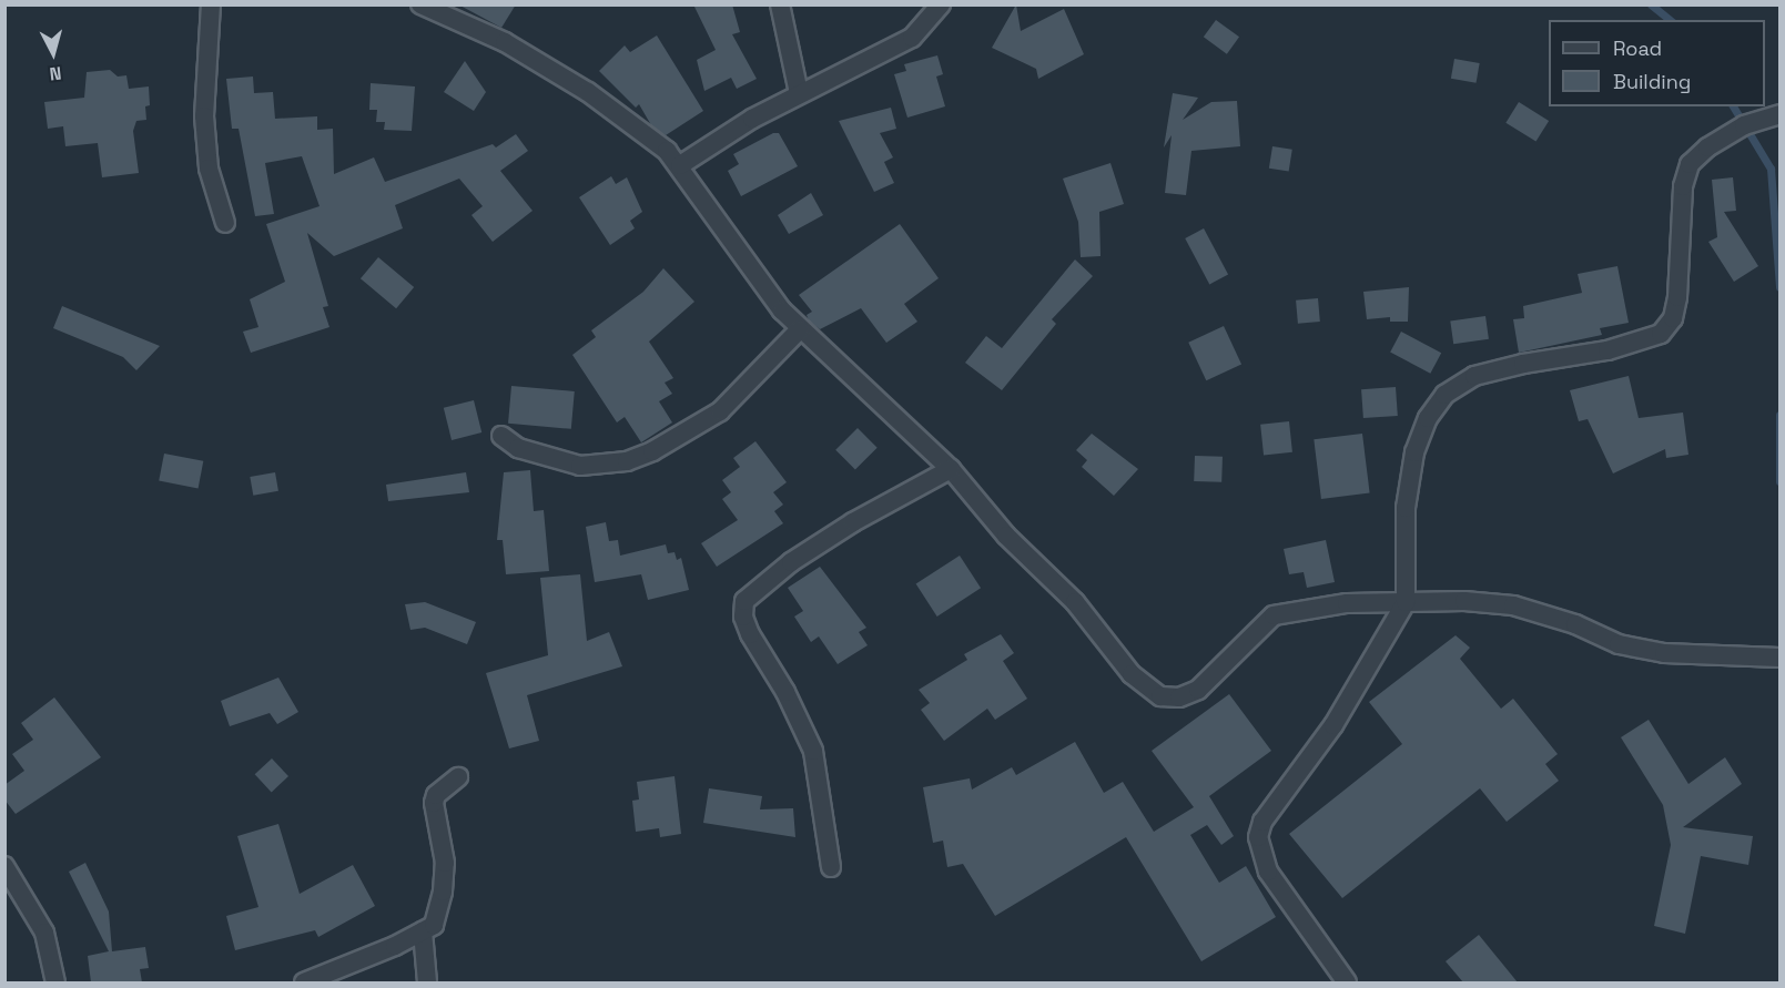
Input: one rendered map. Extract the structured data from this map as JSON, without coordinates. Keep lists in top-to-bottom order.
{
  "legend": ["Road", "Building"],
  "north": "bottom"
}
